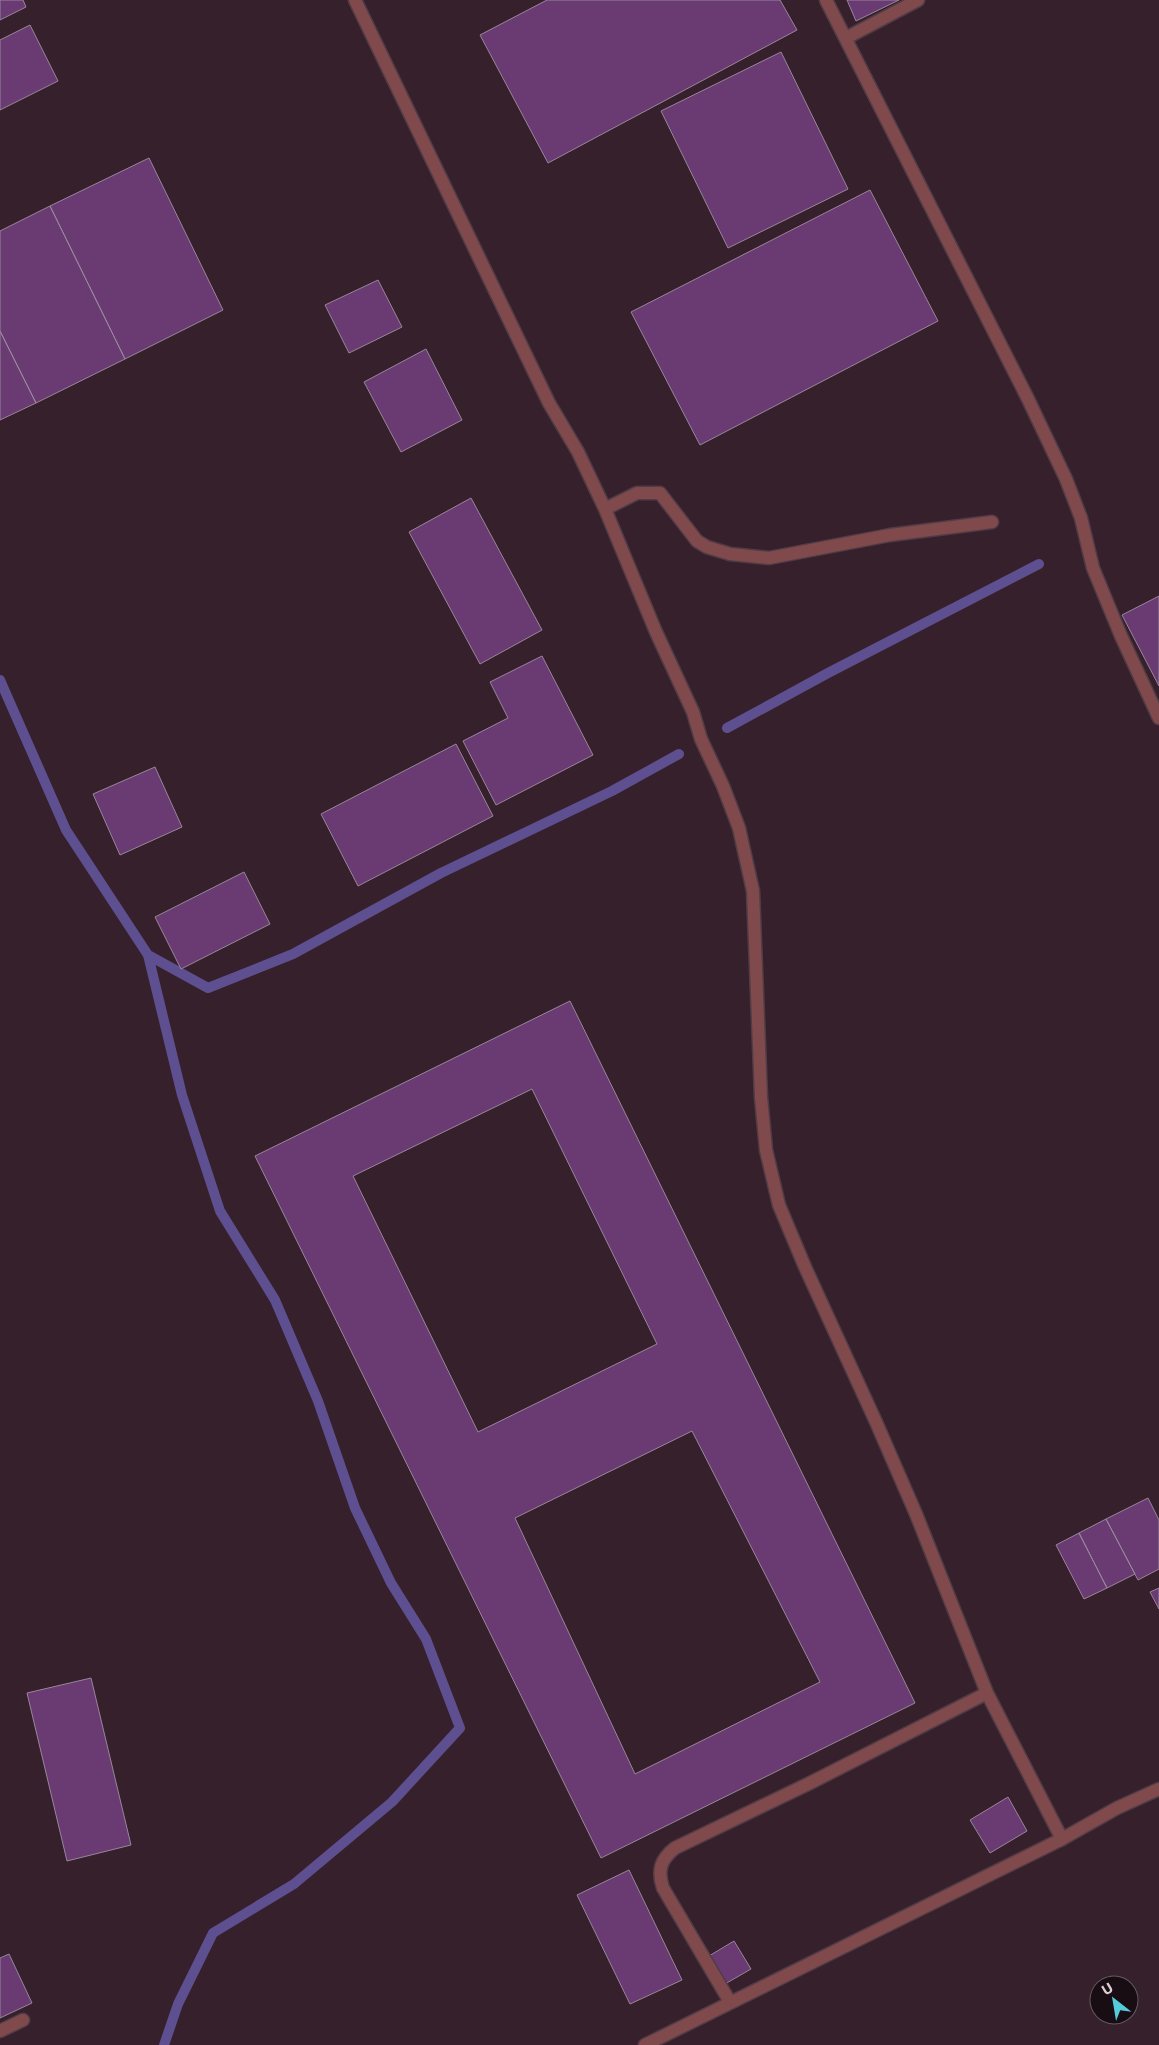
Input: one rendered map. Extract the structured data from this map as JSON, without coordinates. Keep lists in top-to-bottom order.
{
  "north": "top left"
}
